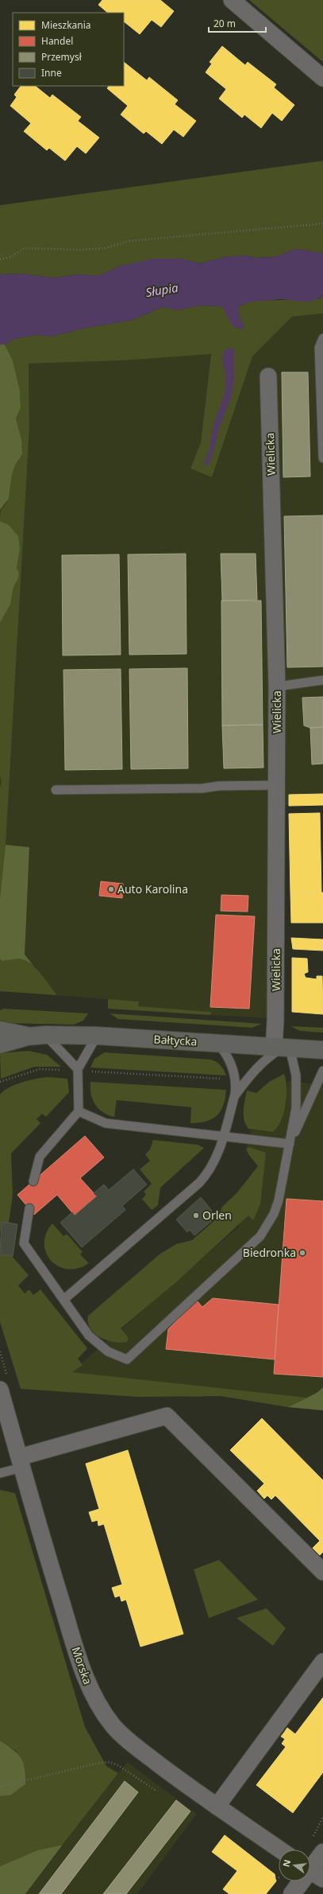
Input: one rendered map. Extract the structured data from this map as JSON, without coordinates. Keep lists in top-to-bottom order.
{
  "streets": {
    "main road": ["Bałtycka"],
    "street": ["Wielicka", "Morska"]
  },
  "crossings": [
    ["Wielicka", "Bałtycka"]
  ],
  "water": ["Słupia"],
  "places": ["Auto Karolina", "Orlen", "Biedronka"],
  "legend": [
    "Mieszkania",
    "Handel",
    "Przemysł",
    "Inne"
  ],
  "scale_bar": "20 m",
  "north": "left"
}
